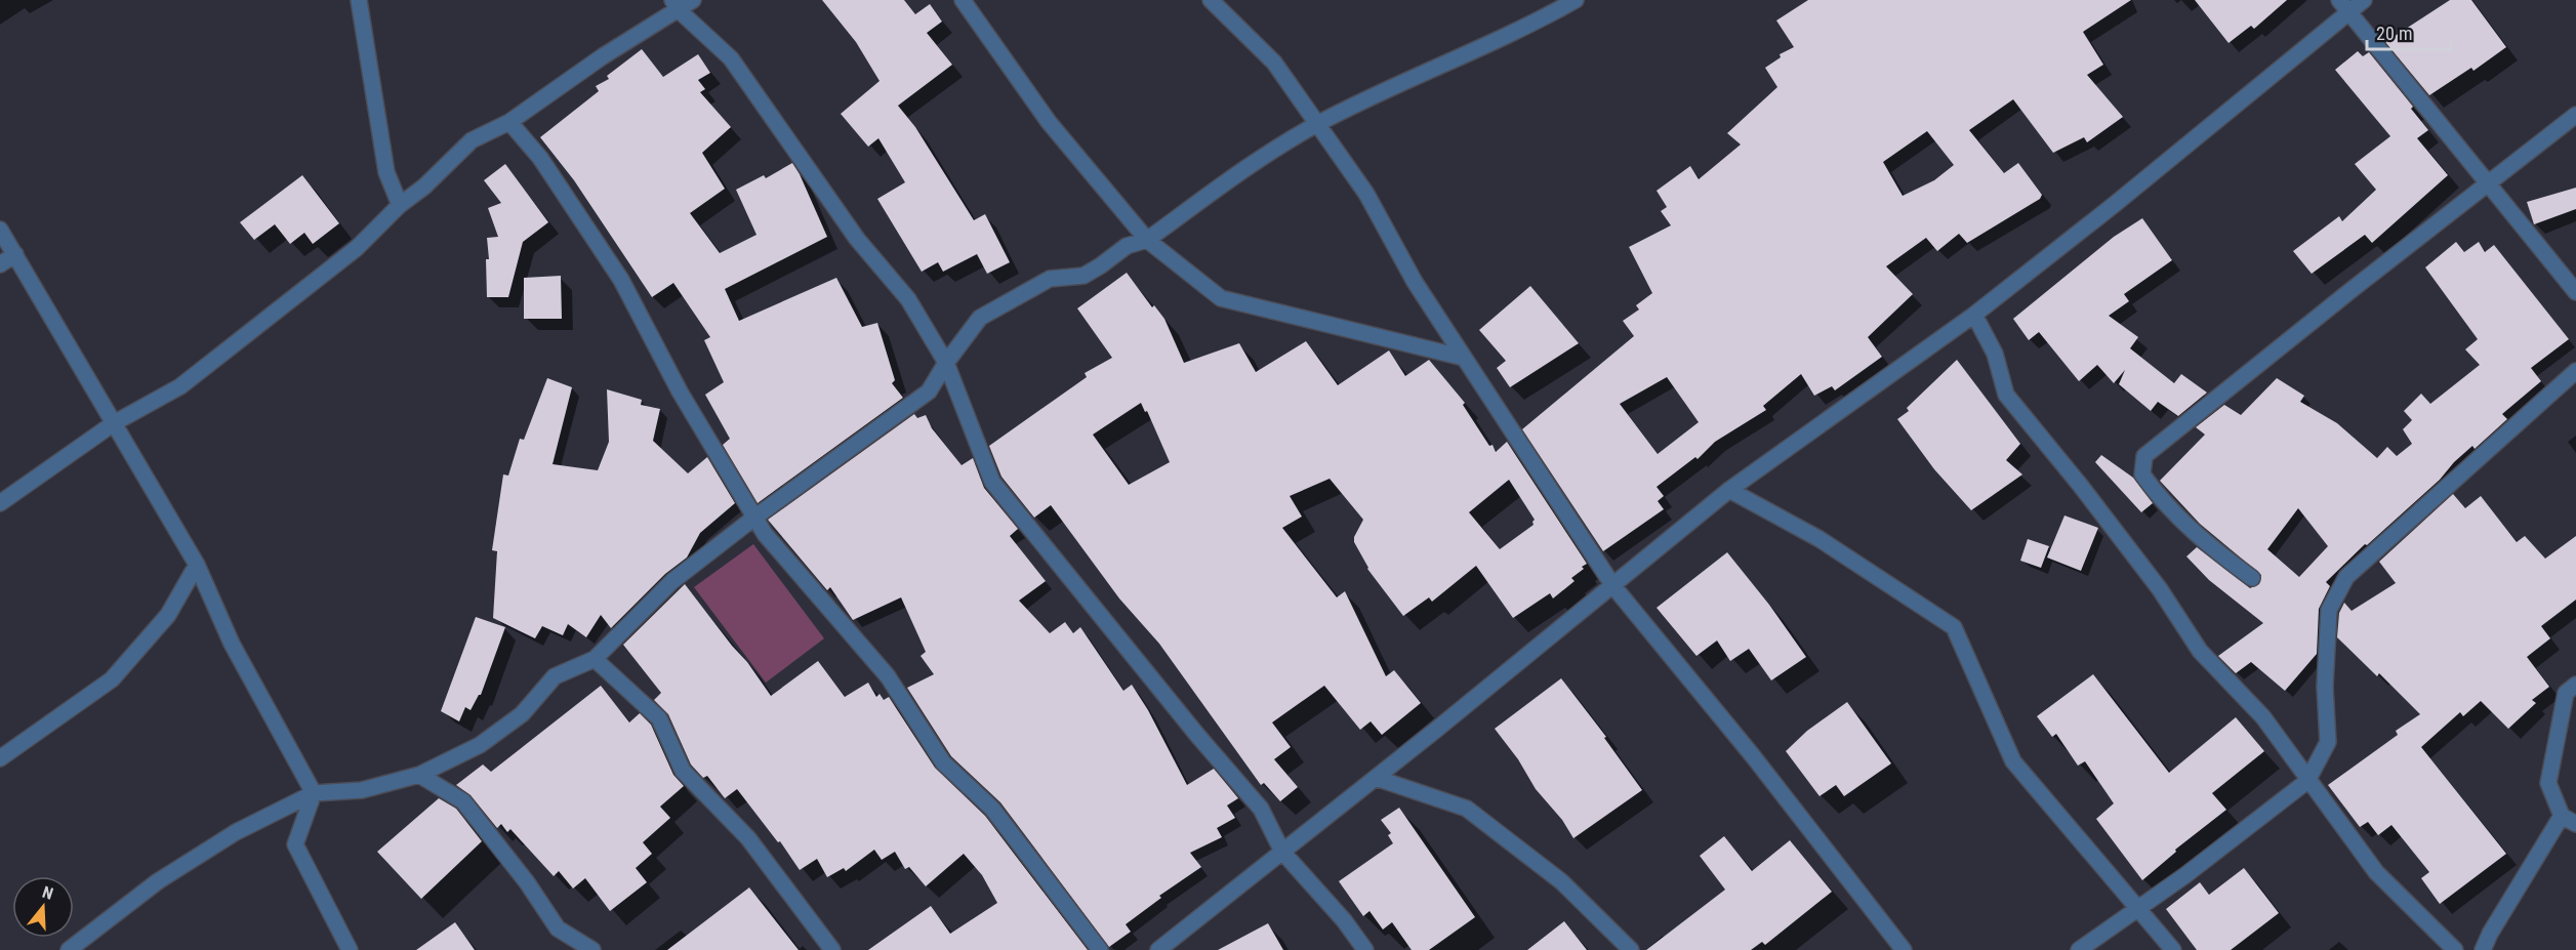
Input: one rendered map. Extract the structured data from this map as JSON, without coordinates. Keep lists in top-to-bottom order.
{
  "scale_bar": "20 m",
  "north": "top"
}
